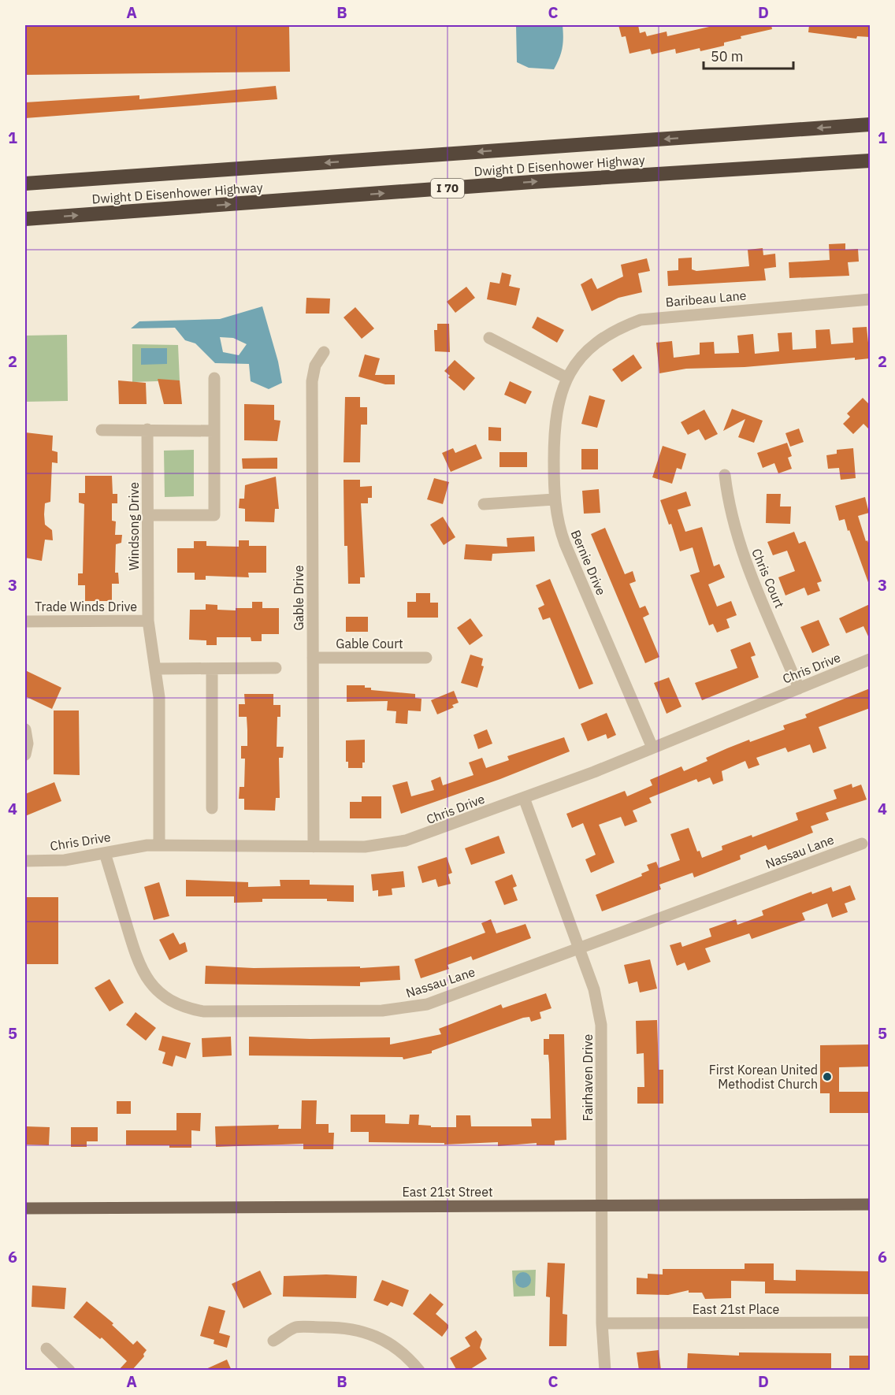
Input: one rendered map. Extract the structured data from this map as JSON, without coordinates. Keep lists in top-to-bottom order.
{
  "streets": {
    "highway": ["Dwight D Eisenhower Highway", "I 70"],
    "main road": ["East 21st Street"],
    "street": [
      "Baribeau Lane",
      "Windsong Drive",
      "Bernie Drive",
      "Chris Court",
      "Gable Drive",
      "Trade Winds Drive",
      "Gable Court",
      "Chris Drive",
      "Nassau Lane",
      "Fairhaven Drive",
      "East 21st Place"
    ]
  },
  "crossings": [
    ["Baribeau Lane", "Bernie Drive"],
    ["Windsong Drive", "Trade Winds Drive"],
    ["Windsong Drive", "Chris Drive"],
    ["Bernie Drive", "Chris Drive"],
    ["Chris Court", "Chris Drive"],
    ["Gable Drive", "Gable Court"],
    ["Gable Drive", "Chris Drive"],
    ["Chris Drive", "Nassau Lane"],
    ["Chris Drive", "Fairhaven Drive"],
    ["Nassau Lane", "Fairhaven Drive"],
    ["Fairhaven Drive", "East 21st Street"],
    ["Fairhaven Drive", "East 21st Place"]
  ],
  "places": ["First Korean United Methodist Church"],
  "scale_bar": "50 m",
  "grid": {
    "columns": [
      "A",
      "B",
      "C",
      "D"
    ],
    "rows": [
      "1",
      "2",
      "3",
      "4",
      "5",
      "6"
    ]
  }
}
